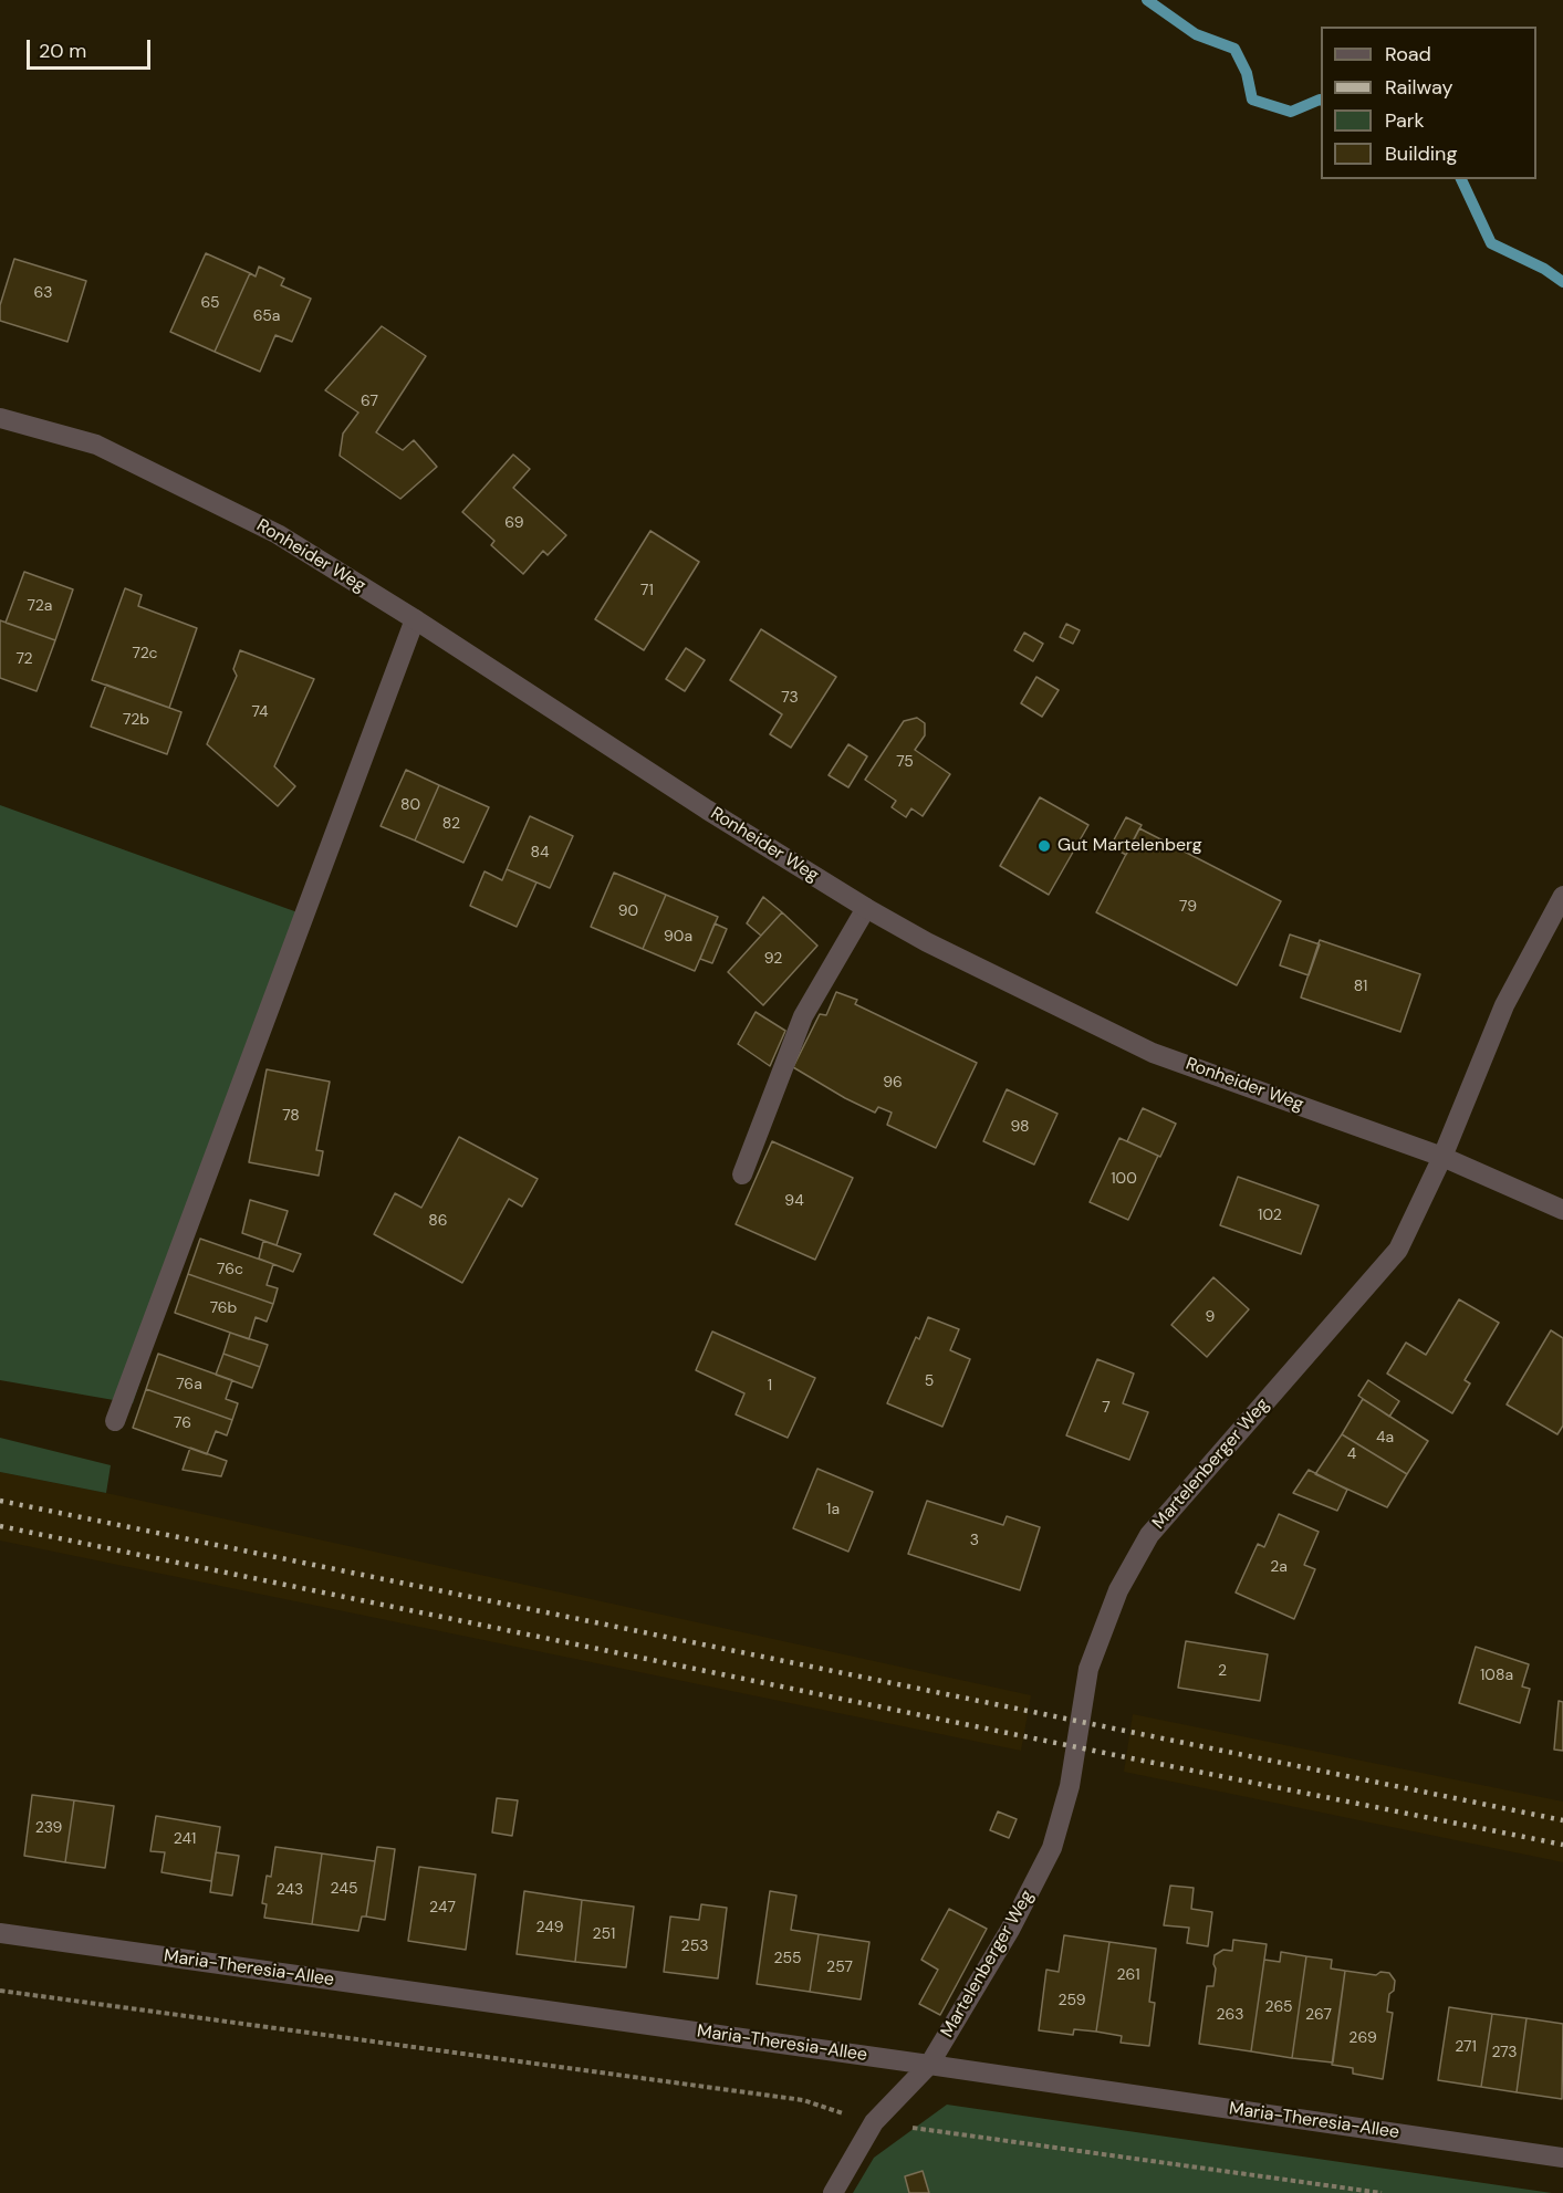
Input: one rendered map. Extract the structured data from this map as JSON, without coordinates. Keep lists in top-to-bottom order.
{
  "streets": {
    "street": ["Ronheider Weg", "Martelenberger Weg", "Maria-Theresia-Allee"]
  },
  "crossings": [
    ["Ronheider Weg", "Martelenberger Weg"],
    ["Martelenberger Weg", "Maria-Theresia-Allee"]
  ],
  "places": ["Gut Martelenberg"],
  "house_numbers": [
    "63",
    "65",
    "65a",
    "67",
    "69",
    "71",
    "72a",
    "72c",
    "72",
    "73",
    "74",
    "72b",
    "75",
    "80",
    "82",
    "84",
    "79",
    "90",
    "90a",
    "92",
    "81",
    "96",
    "78",
    "98",
    "100",
    "94",
    "102",
    "86",
    "76c",
    "76b",
    "9",
    "5",
    "76a",
    "1",
    "7",
    "76",
    "4a",
    "4",
    "1a",
    "3",
    "2a",
    "2",
    "108a",
    "239",
    "241",
    "245",
    "243",
    "247",
    "249",
    "251",
    "253",
    "255",
    "257",
    "261",
    "259",
    "265",
    "263",
    "267",
    "269",
    "271",
    "273"
  ],
  "legend": [
    "Road",
    "Railway",
    "Park",
    "Building"
  ],
  "scale_bar": "20 m"
}
